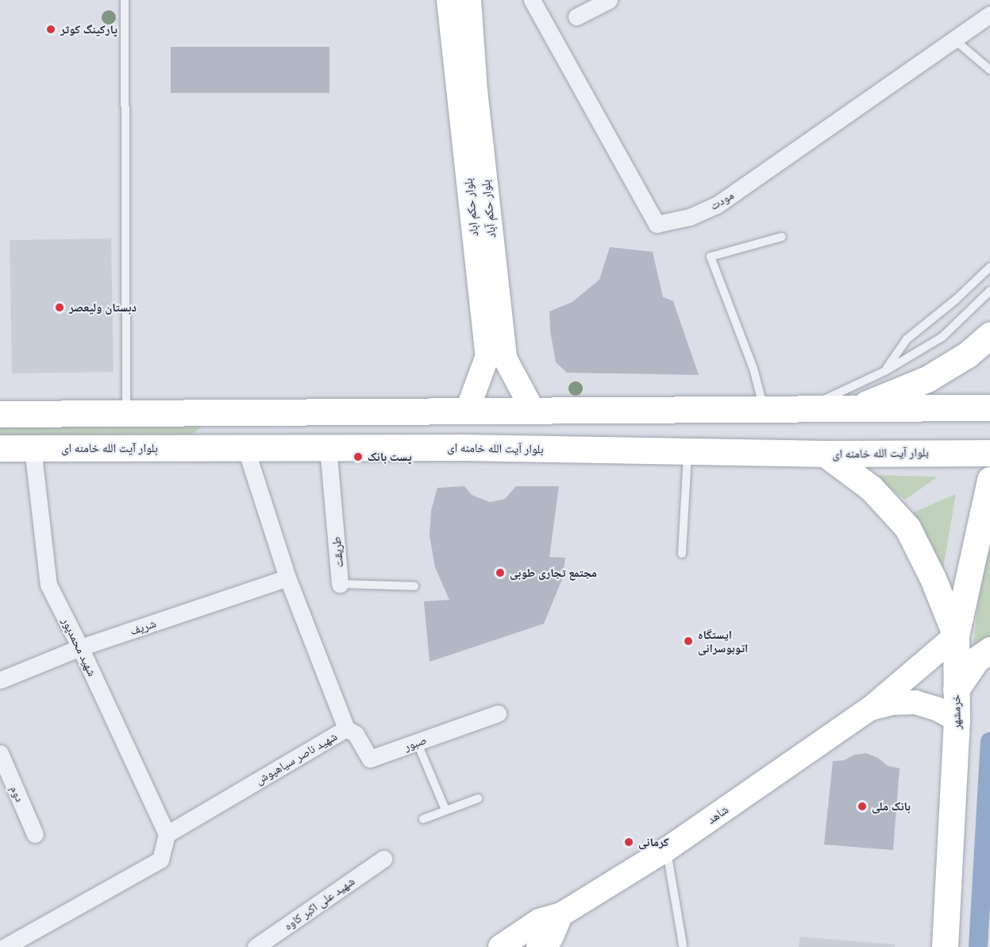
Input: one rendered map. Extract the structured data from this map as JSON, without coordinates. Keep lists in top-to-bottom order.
{
  "streets": {
    "main road": [
      "بلوار حکم اباد",
      "بلوار حکم آباد",
      "بلوار آیت الله خامنه ای",
      "خرمشهر",
      "شاهد"
    ],
    "street": [
      "مودت",
      "طریقت",
      "شریف",
      "شهید محمدپور",
      "صبور",
      "شهید ناصر سیاهپوش",
      "دوم",
      "شهید علی اکبر کاوه"
    ]
  },
  "crossings": [
    ["بلوار آیت الله خامنه ای", "طریقت"],
    ["بلوار آیت الله خامنه ای", "شهید محمدپور"],
    ["بلوار آیت الله خامنه ای", "شهید ناصر سیاهپوش"],
    ["شریف", "شهید محمدپور"],
    ["شریف", "شهید ناصر سیاهپوش"],
    ["شهید محمدپور", "شهید ناصر سیاهپوش"],
    ["خرمشهر", "شاهد"],
    ["صبور", "شهید ناصر سیاهپوش"]
  ],
  "places": [
    "پارکینگ کوثر",
    "دبستان ولیعصر",
    "پست بانک",
    "مجتمع تجاری طوبی",
    "ایستگاه اتوبوسرانی",
    "بانک ملی",
    "کرمانی"
  ]
}
